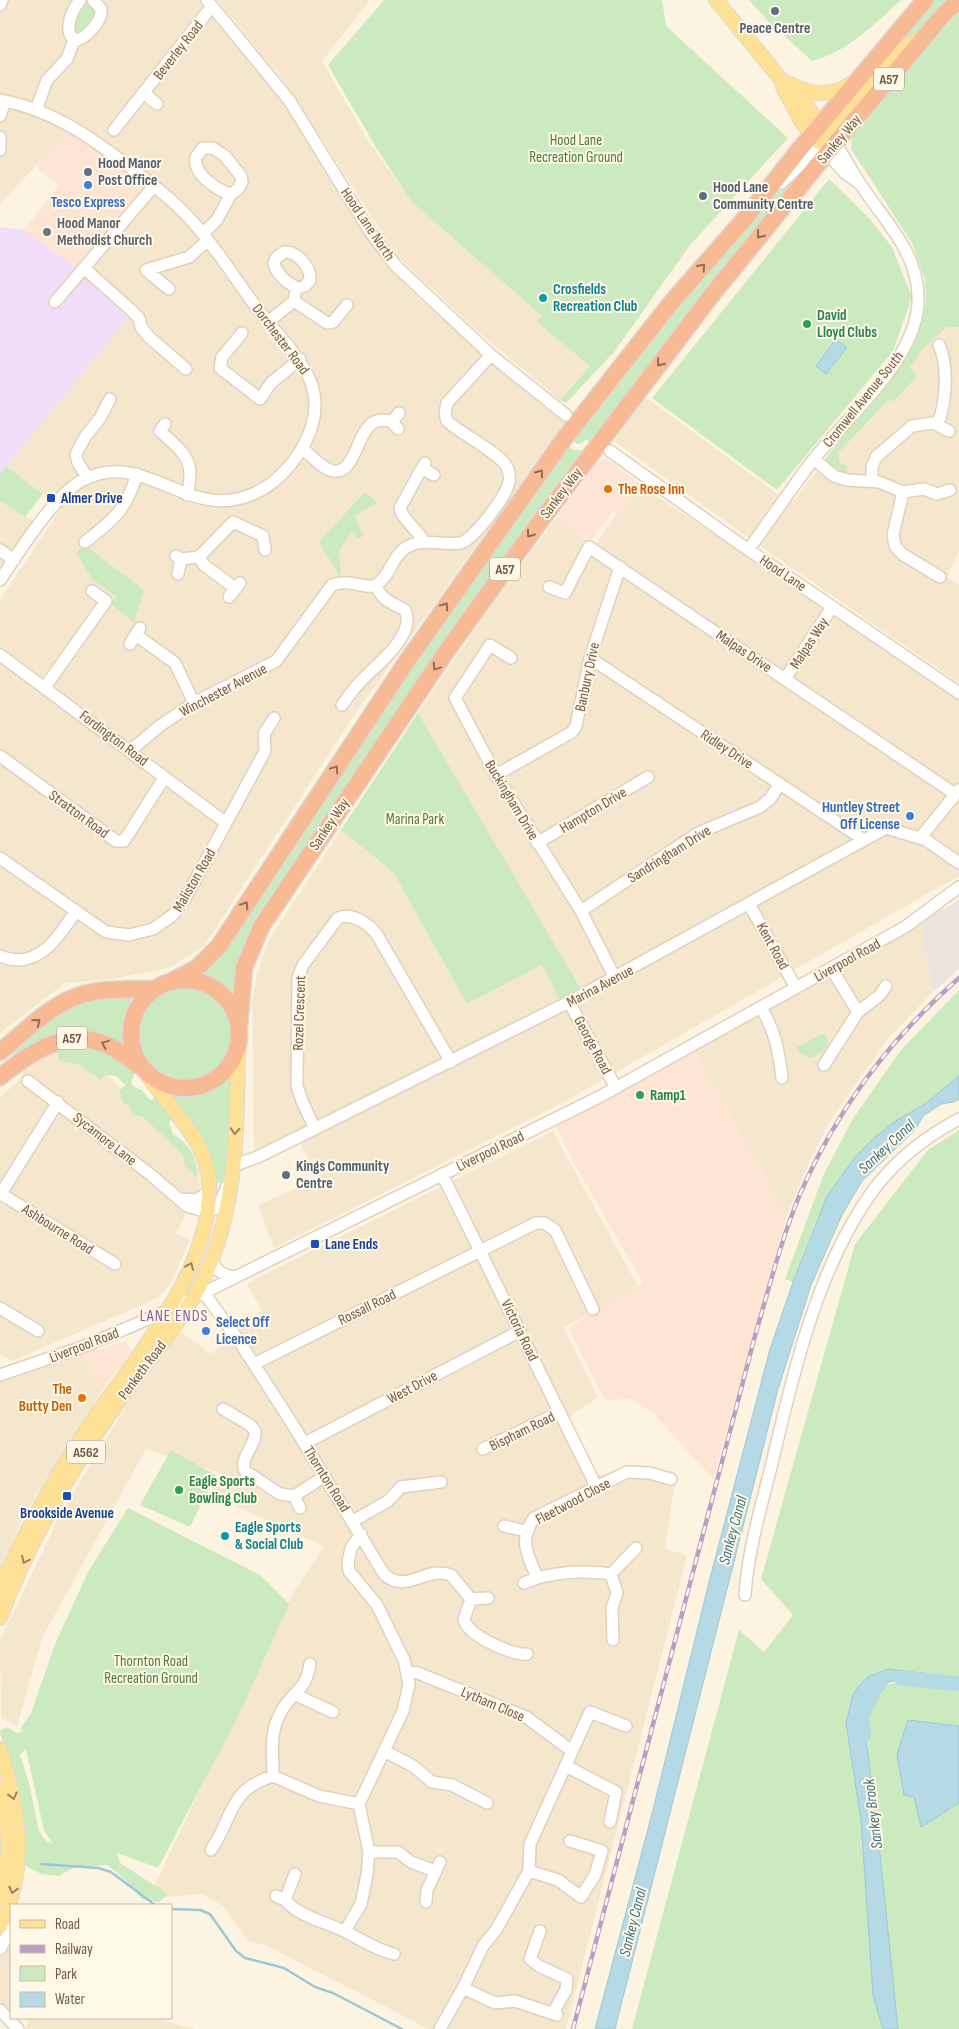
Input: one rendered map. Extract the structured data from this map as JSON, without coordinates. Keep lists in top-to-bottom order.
{
  "streets": {
    "highway": ["A57", "Sankey Way"],
    "main road": ["Penketh Road", "A562"],
    "street": [
      "Beverley Road",
      "Hood Lane North",
      "Dorchester Road",
      "Cromwell Avenue South",
      "Hood Lane",
      "Malpas Way",
      "Malpas Drive",
      "Banbury Drive",
      "Winchester Avenue",
      "Fordington Road",
      "Ridley Drive",
      "Buckingham Drive",
      "Hampton Drive",
      "Stratton Road",
      "Sandringham Drive",
      "Maliston Road",
      "Kent Road",
      "Liverpool Road",
      "Marina Avenue",
      "Rozel Crescent",
      "George Road",
      "Sycamore Lane",
      "Ashbourne Road",
      "Rossall Road",
      "Victoria Road",
      "West Drive",
      "Bispham Road",
      "Thornton Road",
      "Fleetwood Close",
      "Lytham Close"
    ]
  },
  "crossings": [
    ["Beverley Road", "Hood Lane North"],
    ["A57", "Sankey Way"],
    ["A57", "Penketh Road"],
    ["Sankey Way", "Cromwell Avenue South"],
    ["Sankey Way", "Penketh Road"],
    ["Cromwell Avenue South", "Hood Lane"],
    ["Hood Lane", "Malpas Way"],
    ["Malpas Way", "Malpas Drive"],
    ["Malpas Drive", "Banbury Drive"],
    ["Banbury Drive", "Ridley Drive"],
    ["Banbury Drive", "Buckingham Drive"],
    ["Winchester Avenue", "Fordington Road"],
    ["Fordington Road", "Stratton Road"],
    ["Fordington Road", "Maliston Road"],
    ["Ridley Drive", "Sandringham Drive"],
    ["Ridley Drive", "Marina Avenue"],
    ["Buckingham Drive", "Hampton Drive"],
    ["Buckingham Drive", "Sandringham Drive"],
    ["Buckingham Drive", "Marina Avenue"],
    ["Kent Road", "Liverpool Road"],
    ["Kent Road", "Marina Avenue"],
    ["Liverpool Road", "George Road"],
    ["Liverpool Road", "Victoria Road"],
    ["Liverpool Road", "Penketh Road"],
    ["Liverpool Road", "Thornton Road"],
    ["Marina Avenue", "Rozel Crescent"],
    ["Marina Avenue", "George Road"],
    ["Marina Avenue", "Penketh Road"],
    ["Sycamore Lane", "Penketh Road"],
    ["Rossall Road", "Victoria Road"],
    ["Rossall Road", "Thornton Road"],
    ["Victoria Road", "West Drive"],
    ["Victoria Road", "Bispham Road"],
    ["Victoria Road", "Fleetwood Close"],
    ["Penketh Road", "Thornton Road"],
    ["West Drive", "Thornton Road"]
  ],
  "districts": ["LANE ENDS"],
  "water": ["Sankey Canal", "Sankey Brook"],
  "parks": ["Hood Lane Recreation Ground", "Marina Park", "Thornton Road Recreation Ground"],
  "places": {
    "other": [
      "Peace Centre",
      "Hood Manor Post Office",
      "Tesco Express",
      "Hood Lane Community Centre",
      "Hood Manor Methodist Church",
      "Crosfields Recreation Club",
      "David Lloyd Clubs",
      "The Rose Inn",
      "Huntley Street Off License",
      "Ramp1",
      "Kings Community Centre",
      "Select Off Licence",
      "The Butty Den",
      "Eagle Sports Bowling Club",
      "Eagle Sports & Social Club"
    ],
    "transit": ["Almer Drive", "Lane Ends", "Brookside Avenue"]
  },
  "legend": [
    "Road",
    "Railway",
    "Park",
    "Water"
  ]
}
